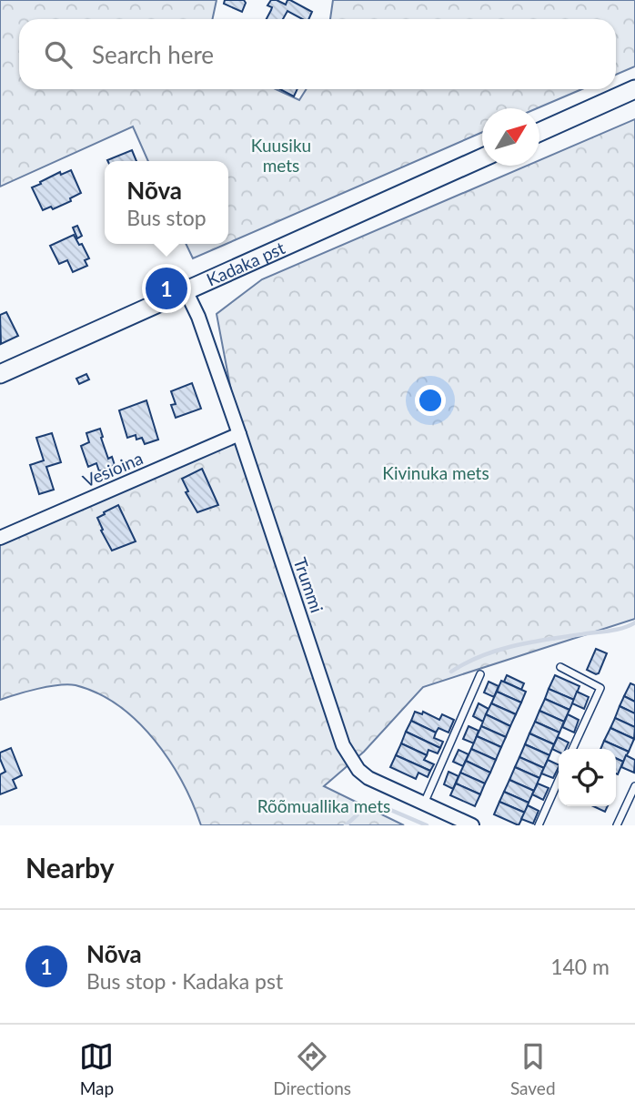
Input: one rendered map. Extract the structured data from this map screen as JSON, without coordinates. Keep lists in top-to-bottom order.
{
  "streets": {
    "main road": ["Kadaka pst"],
    "street": ["Vesioina", "Trummi"]
  },
  "crossings": [
    ["Kadaka pst", "Trummi"],
    ["Vesioina", "Trummi"]
  ],
  "parks": ["Kuusiku mets", "Kivinuka mets", "Rõõmuallika mets"],
  "north": "top right",
  "page": {
    "search": "Search here",
    "popup": ["Nõva", "Bus stop"],
    "pins": "1",
    "heading": "Nearby",
    "list": [
      {
        "mark": "1",
        "name": "Nõva",
        "note": "Bus stop · Kadaka pst",
        "value": "140 m"
      }
    ],
    "nav": ["Map", "Directions", "Saved"]
  }
}
